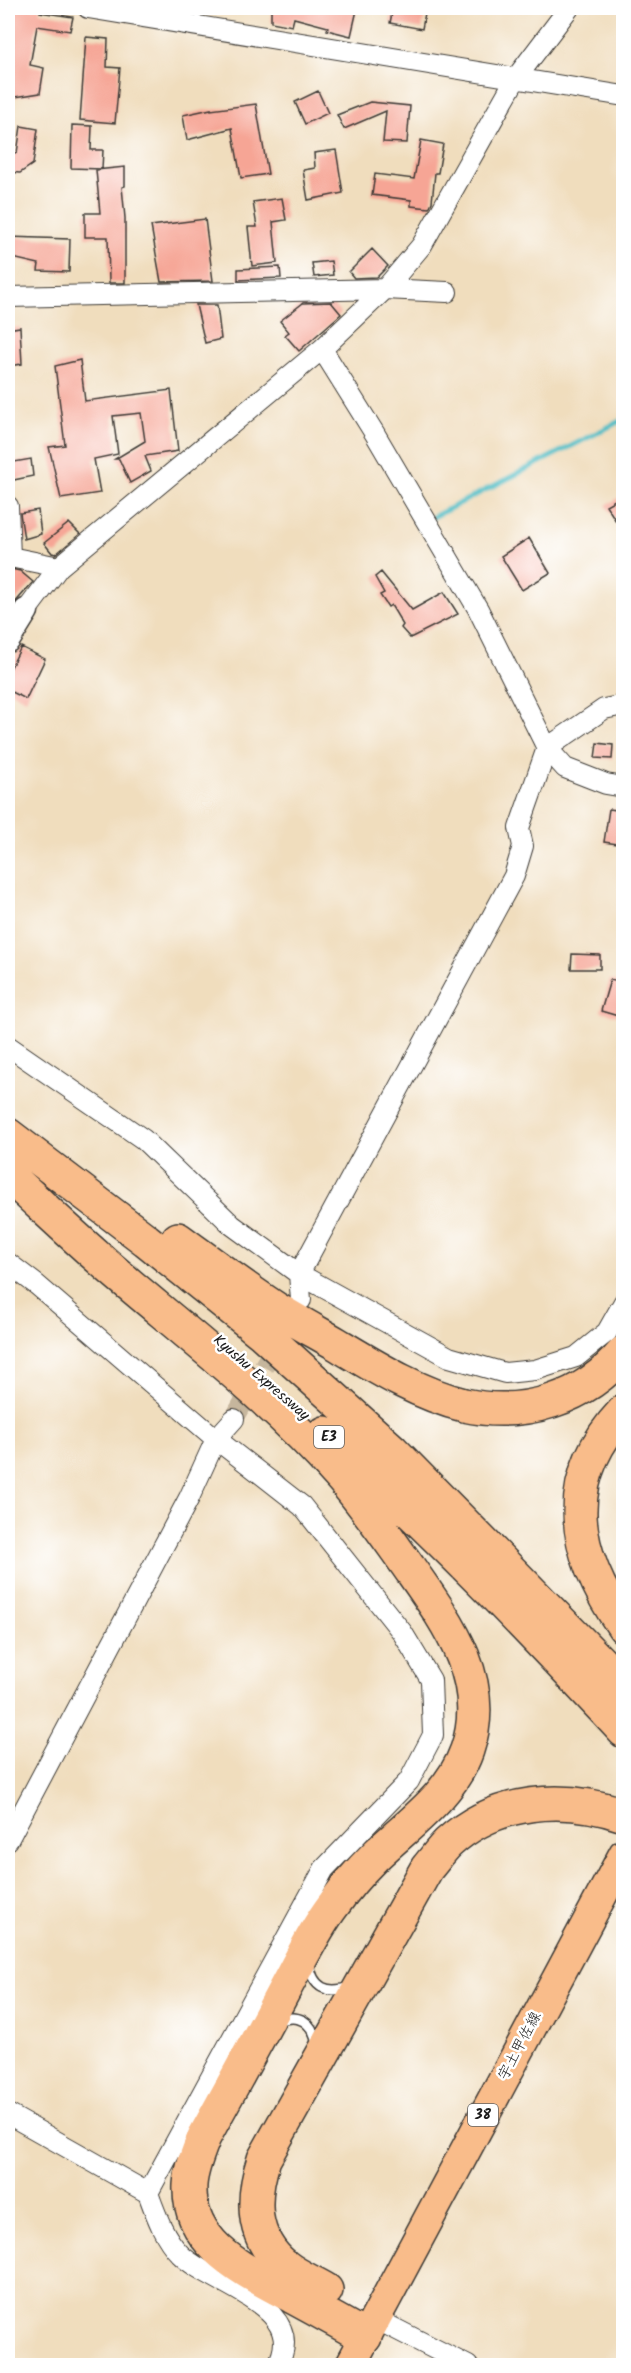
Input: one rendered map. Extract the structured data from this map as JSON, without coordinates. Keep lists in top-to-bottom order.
{
  "streets": {
    "highway": ["Kyushu Expressway", "E3"],
    "main road": ["宇土甲佐線", "38"]
  }
}
